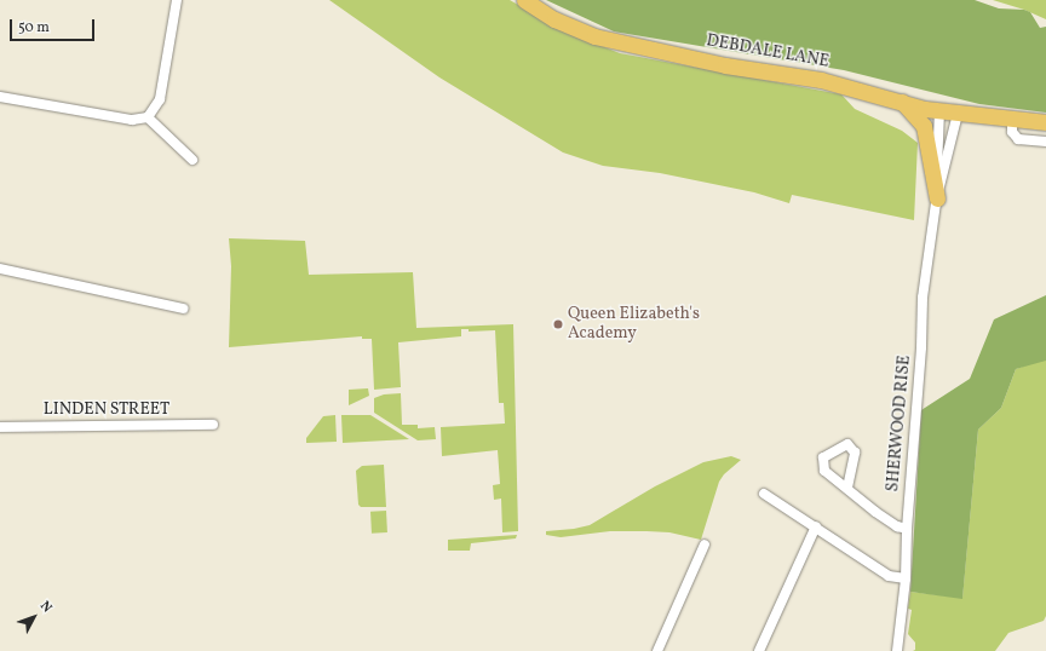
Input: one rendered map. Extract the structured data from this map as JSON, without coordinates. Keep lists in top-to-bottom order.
{
  "streets": {
    "main road": ["DEBDALE LANE"],
    "street": ["LINDEN STREET", "SHERWOOD RISE"]
  },
  "crossings": [
    ["DEBDALE LANE", "SHERWOOD RISE"]
  ],
  "places": ["Queen Elizabeth's Academy"],
  "scale_bar": "50 m",
  "north": "top right"
}
